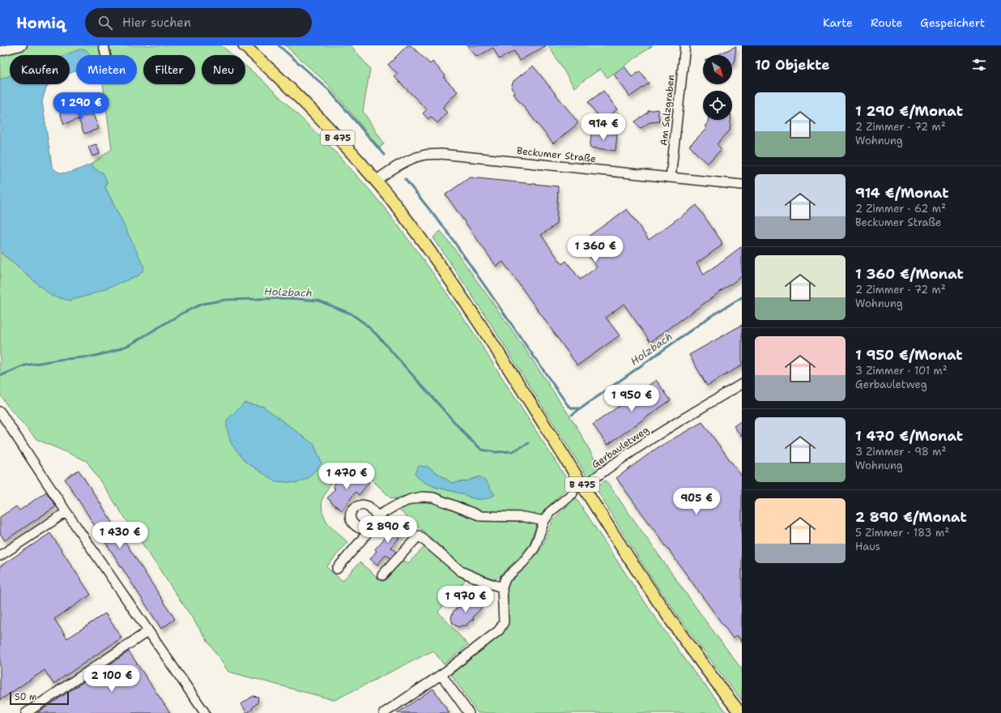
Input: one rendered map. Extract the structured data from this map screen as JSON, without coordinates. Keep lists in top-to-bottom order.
{
  "streets": {
    "main road": ["B 475"],
    "street": ["Am Salzgraben", "Beckumer Straße", "Gerbauletweg"]
  },
  "crossings": [
    ["Am Salzgraben", "Beckumer Straße"],
    ["B 475", "Beckumer Straße"]
  ],
  "water": ["Holzbach"],
  "scale_bar": "50 m",
  "north": "bottom right",
  "page": {
    "header": "Homiq",
    "search": "Hier suchen",
    "nav": ["Karte", "Route", "Gespeichert"],
    "heading": "10 Objekte",
    "chip": [
      "Kaufen",
      "Mieten",
      "Filter",
      "Neu"
    ],
    "list": [
      {
        "name": "1 290 €/Monat",
        "note": "2 Zimmer · 72 m² · Wohnung"
      },
      {
        "name": "914 €/Monat",
        "note": "2 Zimmer · 62 m² · Beckumer Straße"
      },
      {
        "name": "1 360 €/Monat",
        "note": "2 Zimmer · 72 m² · Wohnung"
      },
      {
        "name": "1 950 €/Monat",
        "note": "3 Zimmer · 101 m² · Gerbauletweg"
      },
      {
        "name": "1 470 €/Monat",
        "note": "3 Zimmer · 98 m² · Wohnung"
      },
      {
        "name": "2 890 €/Monat",
        "note": "5 Zimmer · 183 m² · Haus"
      }
    ],
    "price": [
      "1 290 €",
      "914 €",
      "1 360 €",
      "1 950 €",
      "1 470 €",
      "905 €",
      "2 890 €",
      "1 430 €",
      "1 970 €",
      "2 100 €"
    ],
    "scale": "50 m"
  }
}
